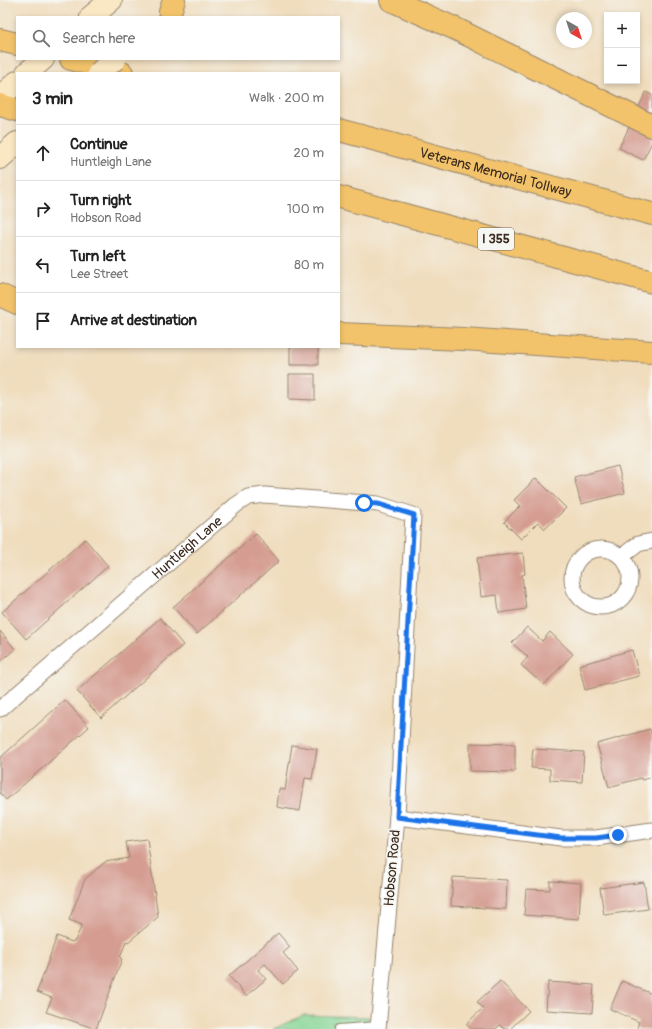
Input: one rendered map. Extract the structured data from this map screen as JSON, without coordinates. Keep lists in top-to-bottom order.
{
  "streets": {
    "highway": ["Veterans Memorial Tollway", "I 355"],
    "street": ["Huntleigh Lane", "Hobson Road"]
  },
  "crossings": [
    ["Huntleigh Lane", "Hobson Road"]
  ],
  "north": "bottom right",
  "page": {
    "map_buttons": ["+", "−"],
    "search": "Search here",
    "heading": ["3 min", "Walk · 200 m"],
    "list": [
      ["Continue", "Huntleigh Lane", "20 m"],
      ["Turn right", "Hobson Road", "100 m"],
      ["Turn left", "Lee Street", "80 m"],
      "Arrive at destination"
    ]
  }
}
